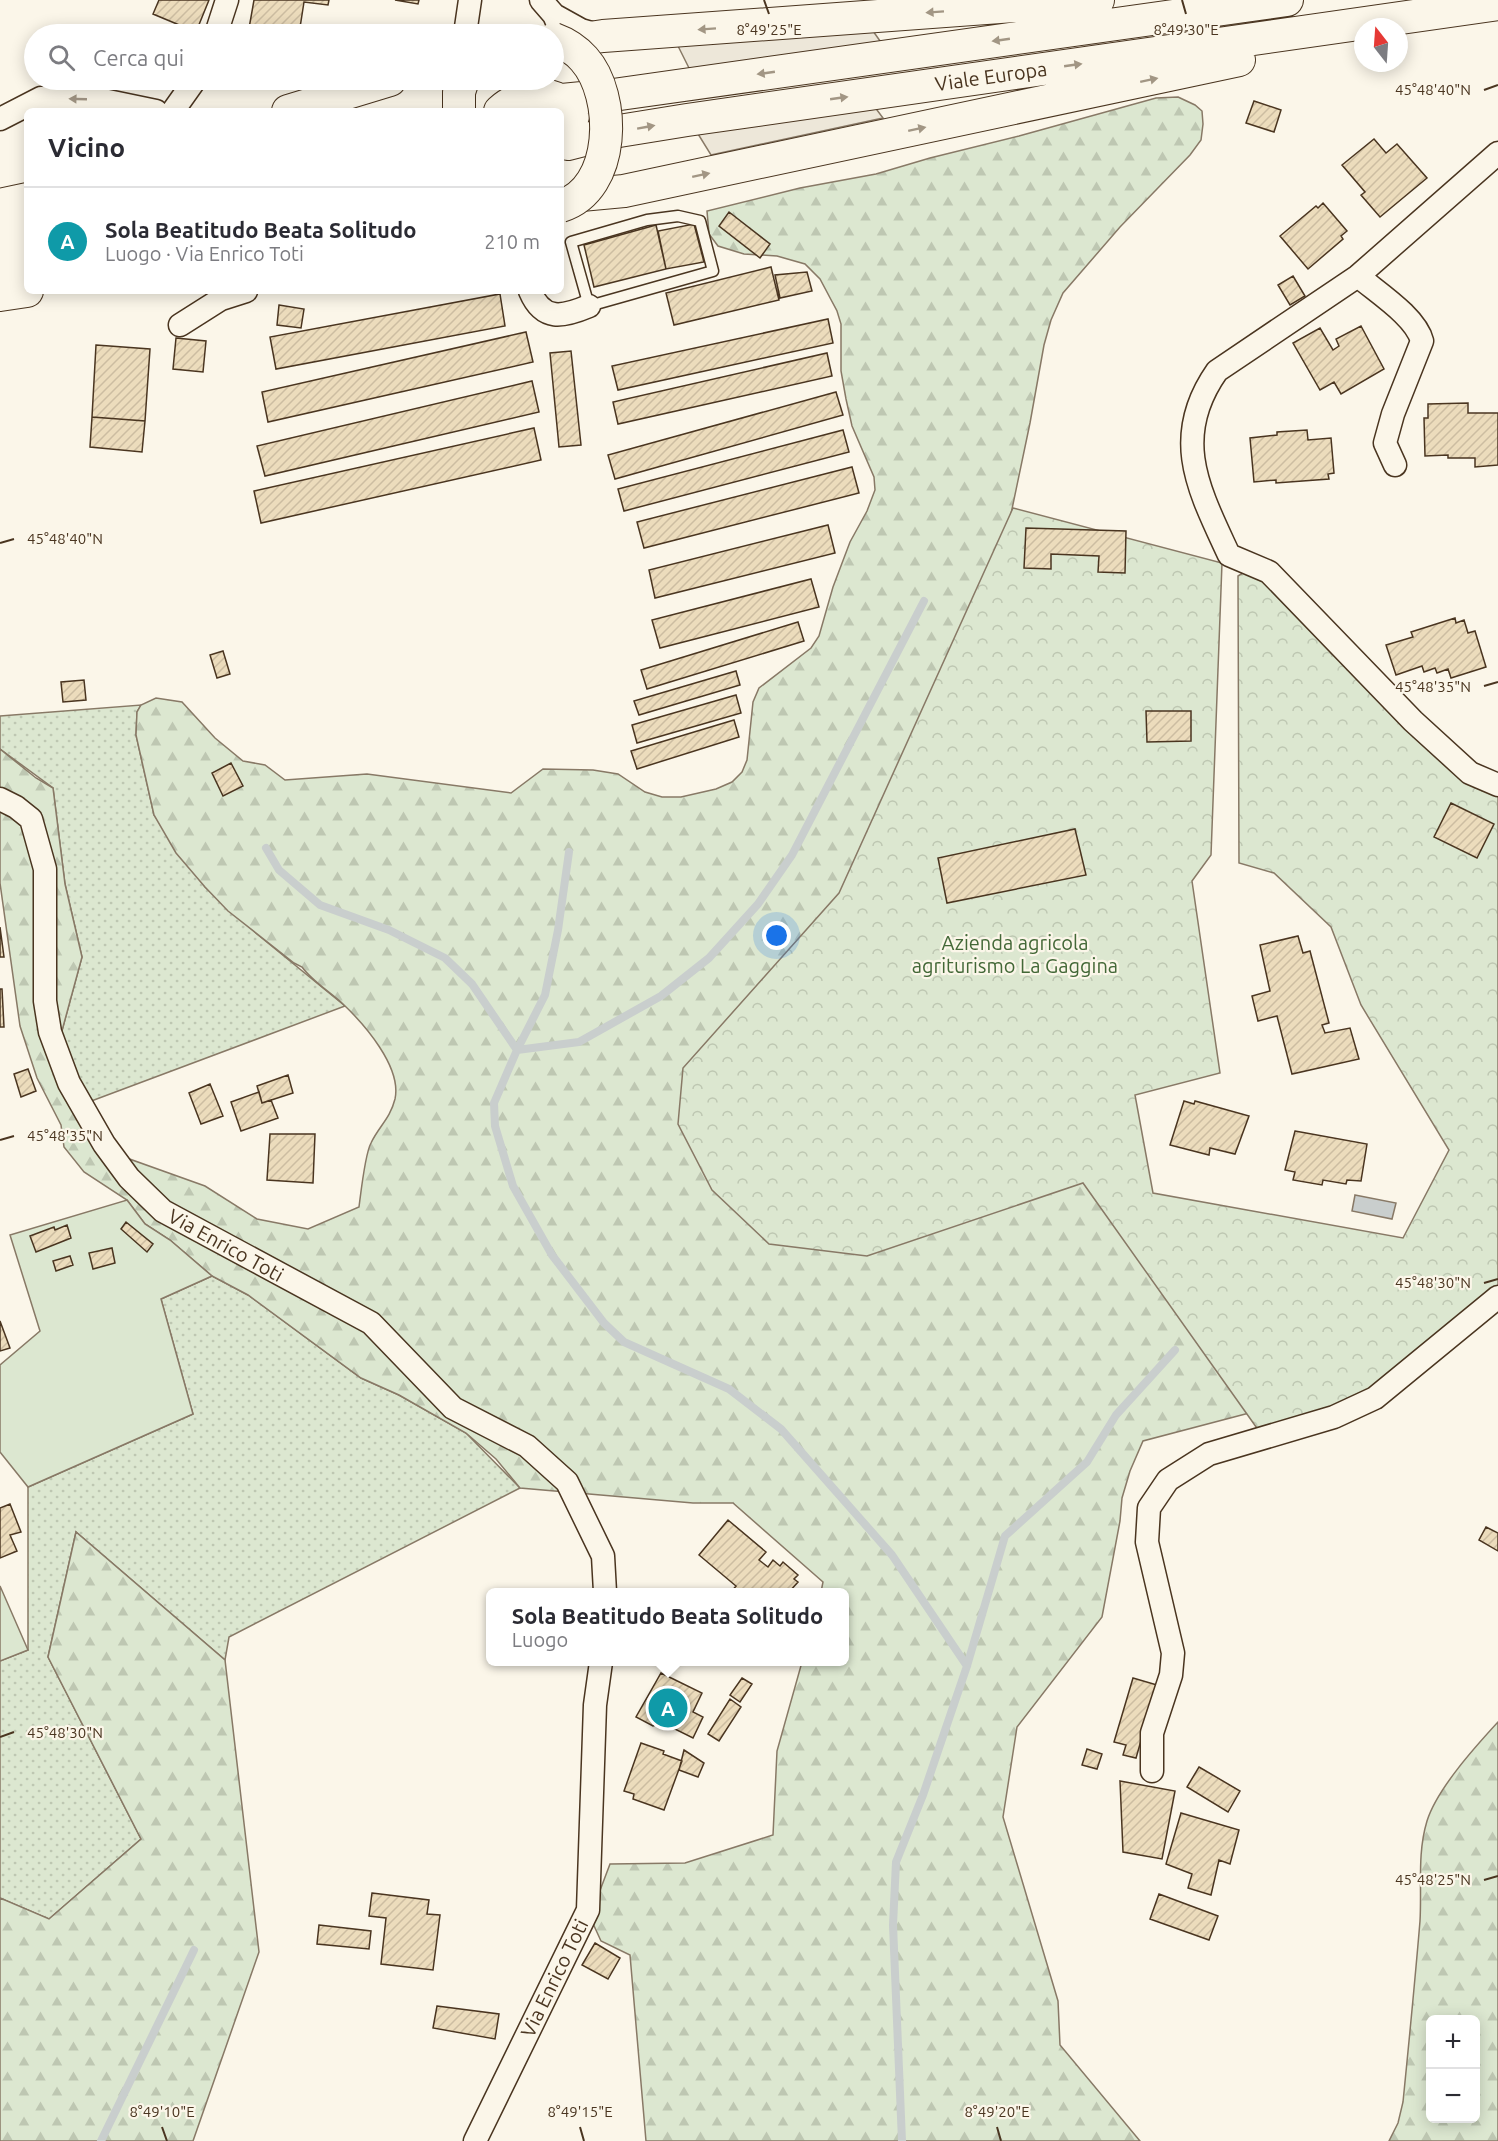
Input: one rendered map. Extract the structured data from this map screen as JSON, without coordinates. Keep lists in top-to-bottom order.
{
  "streets": {
    "street": ["Viale Europa", "Via Enrico Toti"]
  },
  "parks": ["Azienda agricola agriturismo La Gaggina"],
  "north": "top",
  "page": {
    "search": "Cerca qui",
    "heading": "Vicino",
    "list": [
      {
        "mark": "A",
        "name": "Sola Beatitudo Beata Solitudo",
        "note": "Luogo · Via Enrico Toti",
        "value": "210 m"
      }
    ],
    "popup": ["Sola Beatitudo Beata Solitudo", "Luogo"],
    "pins": "A",
    "map_buttons": ["+", "−"]
  },
  "coordinates": [
    "8°49'25\"E",
    "8°49'30\"E",
    "45°48'40\"N",
    "45°48'35\"N",
    "45°48'30\"N",
    "45°48'25\"N",
    "8°49'10\"E",
    "8°49'15\"E",
    "8°49'20\"E"
  ]
}
